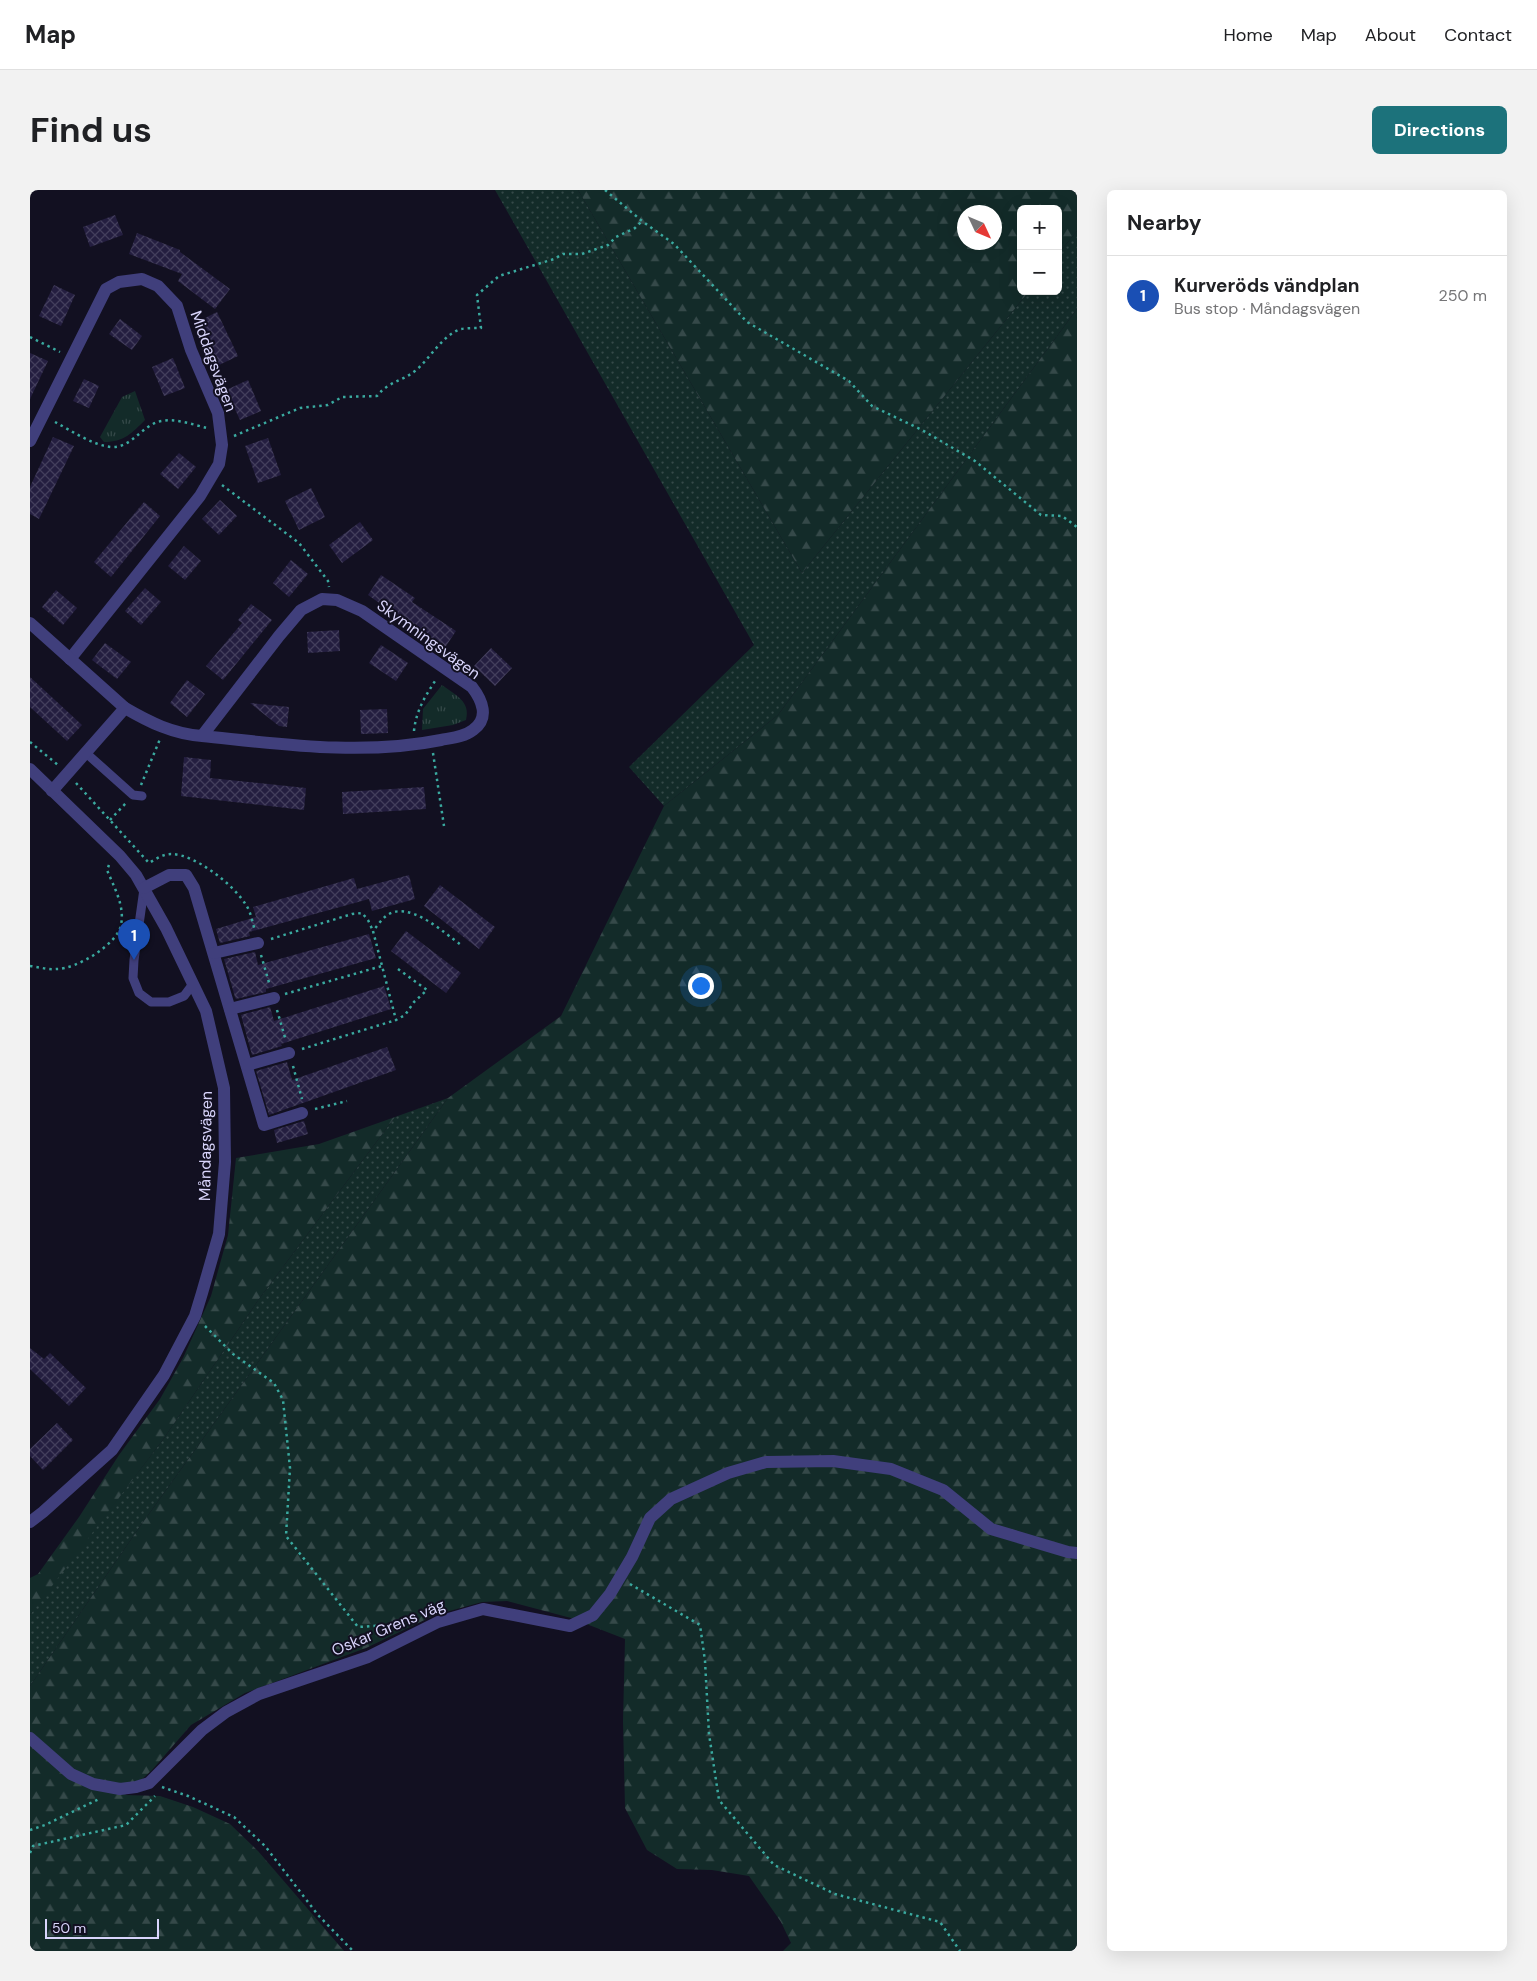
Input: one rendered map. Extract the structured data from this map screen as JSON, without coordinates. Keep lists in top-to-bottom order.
{
  "streets": {
    "street": [
      "Middagsvägen",
      "Skymningsvägen",
      "Måndagsvägen",
      "Oskar Grens väg"
    ]
  },
  "scale_bar": "50 m",
  "north": "bottom right",
  "page": {
    "header": "Map",
    "nav": [
      "Home",
      "Map",
      "About",
      "Contact"
    ],
    "buttons": "Directions",
    "title": "Find us",
    "heading": "Nearby",
    "map_buttons": ["+", "−"],
    "list": [
      {
        "mark": "1",
        "name": "Kurveröds vändplan",
        "note": "Bus stop · Måndagsvägen",
        "value": "250 m"
      }
    ],
    "pins": "1",
    "scale": "50 m"
  }
}
